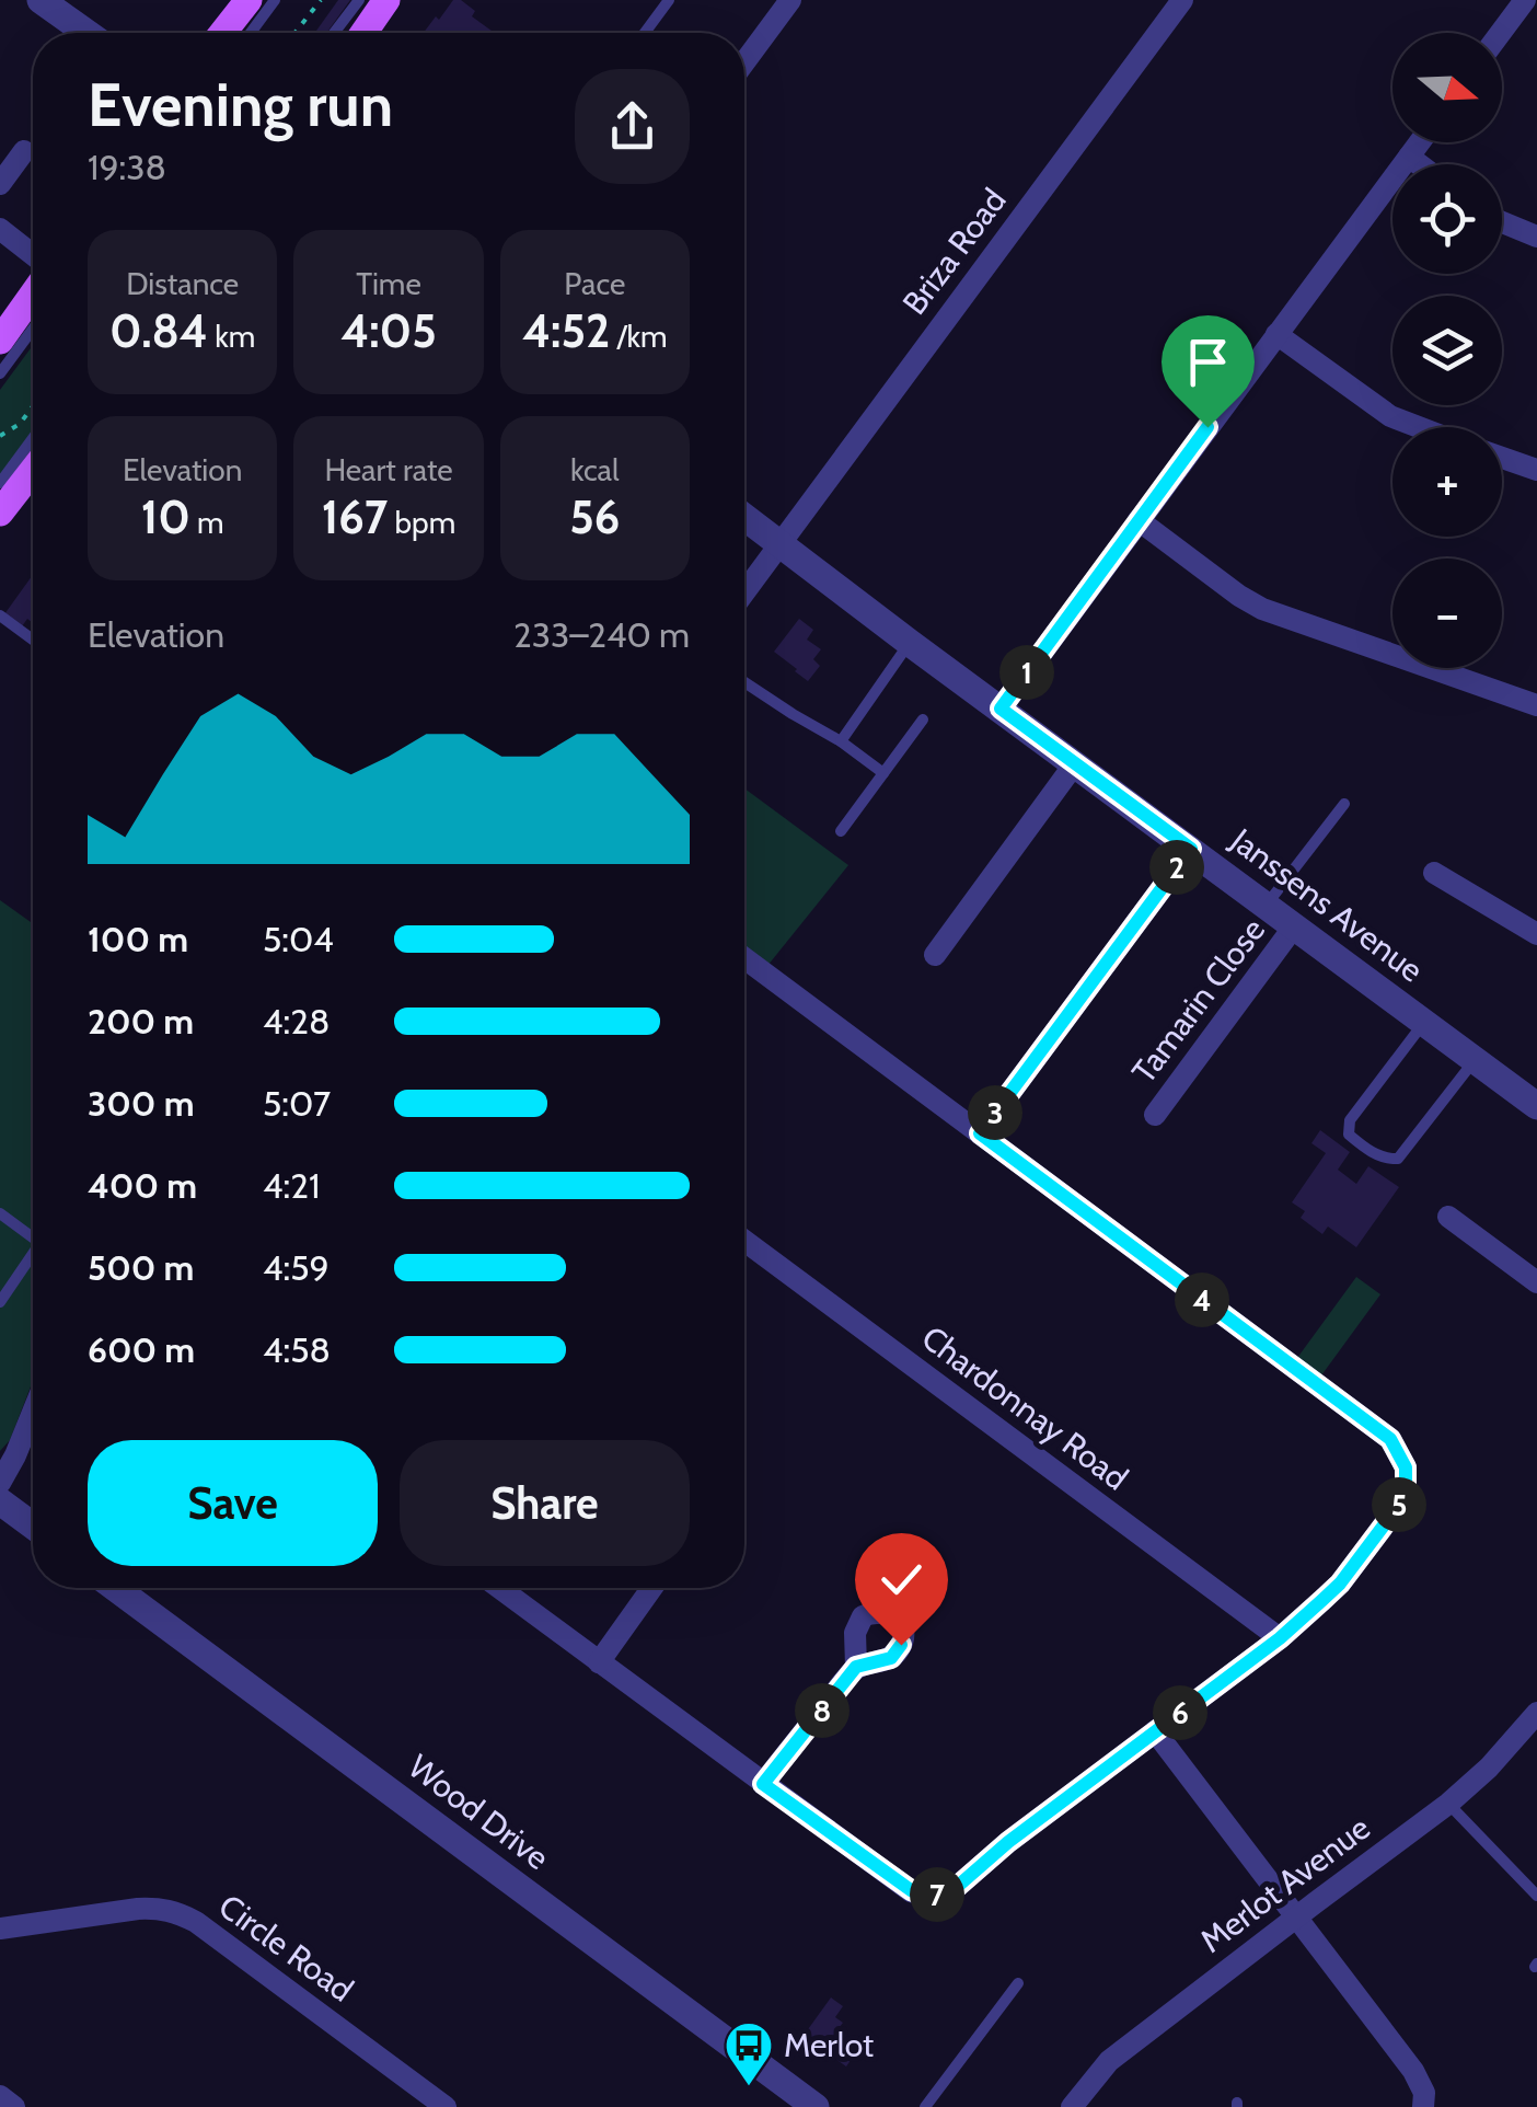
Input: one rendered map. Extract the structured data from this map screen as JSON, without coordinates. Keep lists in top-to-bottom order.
{
  "streets": {
    "street": [
      "Briza Road",
      "Janssens Avenue",
      "Tamarin Close",
      "Chardonnay Road",
      "Wood Drive",
      "Merlot Avenue",
      "Circle Road"
    ]
  },
  "crossings": [
    ["Briza Road", "Janssens Avenue"],
    ["Janssens Avenue", "Tamarin Close"]
  ],
  "places": {
    "bus stop": ["Merlot"]
  },
  "north": "right",
  "page": {
    "map_buttons": ["+", "−"],
    "heading": ["Evening run", "19:38"],
    "stats": [
      ["Distance", "0.84 km"],
      ["Time", "4:05"],
      ["Pace", "4:52 /km"],
      ["Elevation", "10 m"],
      ["Heart rate", "167 bpm"],
      ["kcal", "56"]
    ],
    "chart": ["Elevation", "233–240 m"],
    "pins": [
      "1",
      "2",
      "3",
      "4",
      "5",
      "8",
      "6",
      "7"
    ],
    "list": [
      {
        "name": "100 m",
        "note": "5:04"
      },
      {
        "name": "200 m",
        "note": "4:28"
      },
      {
        "name": "300 m",
        "note": "5:07"
      },
      {
        "name": "400 m",
        "note": "4:21"
      },
      {
        "name": "500 m",
        "note": "4:59"
      },
      {
        "name": "600 m",
        "note": "4:58"
      }
    ],
    "buttons": ["Save", "Share"]
  }
}
